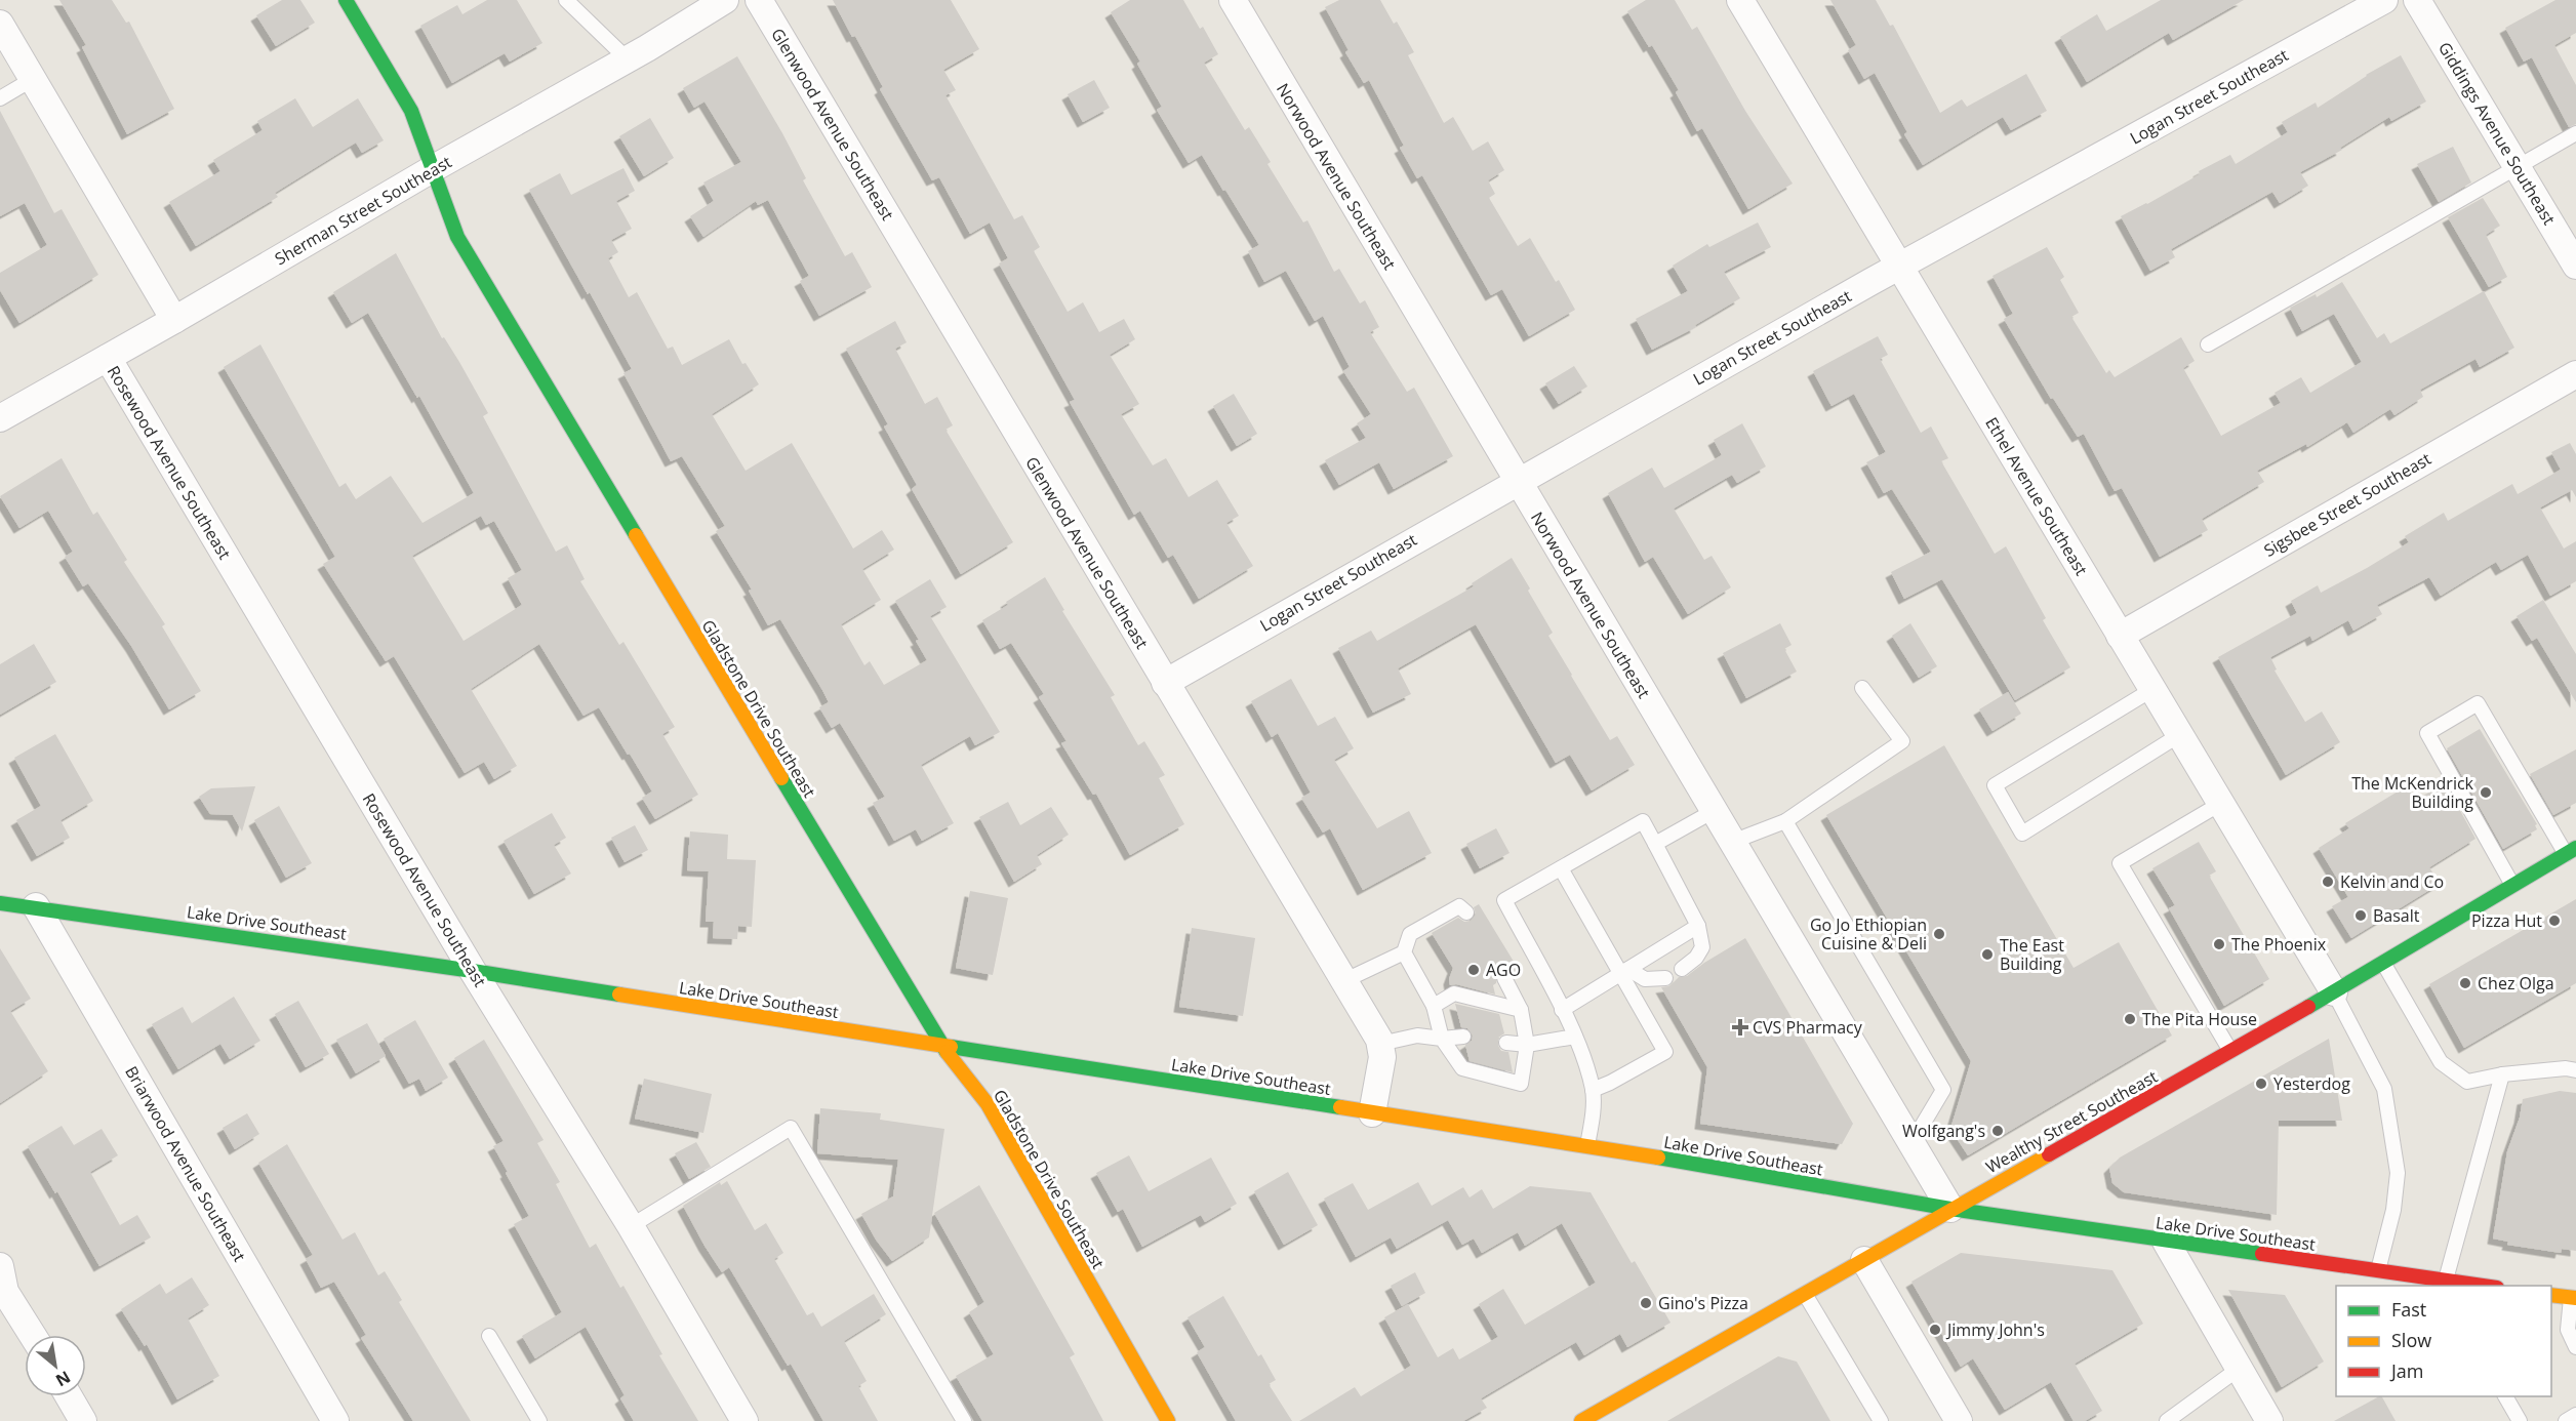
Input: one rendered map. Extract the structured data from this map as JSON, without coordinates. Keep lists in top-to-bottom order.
{
  "streets": {
    "main road": ["Gladstone Drive Southeast", "Lake Drive Southeast", "Wealthy Street Southeast"],
    "street": [
      "Logan Street Southeast",
      "Glenwood Avenue Southeast",
      "Giddings Avenue Southeast",
      "Norwood Avenue Southeast",
      "Sherman Street Southeast",
      "Rosewood Avenue Southeast",
      "Ethel Avenue Southeast",
      "Sigsbee Street Southeast",
      "Briarwood Avenue Southeast"
    ]
  },
  "crossings": [
    ["Logan Street Southeast", "Glenwood Avenue Southeast"],
    ["Logan Street Southeast", "Norwood Avenue Southeast"],
    ["Logan Street Southeast", "Ethel Avenue Southeast"],
    ["Norwood Avenue Southeast", "Lake Drive Southeast"],
    ["Norwood Avenue Southeast", "Wealthy Street Southeast"],
    ["Sherman Street Southeast", "Rosewood Avenue Southeast"],
    ["Sherman Street Southeast", "Gladstone Drive Southeast"],
    ["Rosewood Avenue Southeast", "Lake Drive Southeast"],
    ["Ethel Avenue Southeast", "Sigsbee Street Southeast"],
    ["Ethel Avenue Southeast", "Wealthy Street Southeast"],
    ["Gladstone Drive Southeast", "Lake Drive Southeast"],
    ["Lake Drive Southeast", "Wealthy Street Southeast"],
    ["Lake Drive Southeast", "Briarwood Avenue Southeast"]
  ],
  "places": {
    "other": [
      "The McKendrick Building",
      "Kelvin and Co",
      "Basalt",
      "Pizza Hut",
      "Go Jo Ethiopian Cuisine & Deli",
      "The Phoenix",
      "The East Building",
      "AGO",
      "Chez Olga",
      "The Pita House",
      "Yesterdog",
      "Wolfgang's",
      "Gino's Pizza",
      "Jimmy John's"
    ],
    "health": ["CVS Pharmacy"]
  },
  "legend": ["Fast", "Slow", "Jam"],
  "north": "bottom right"
}
